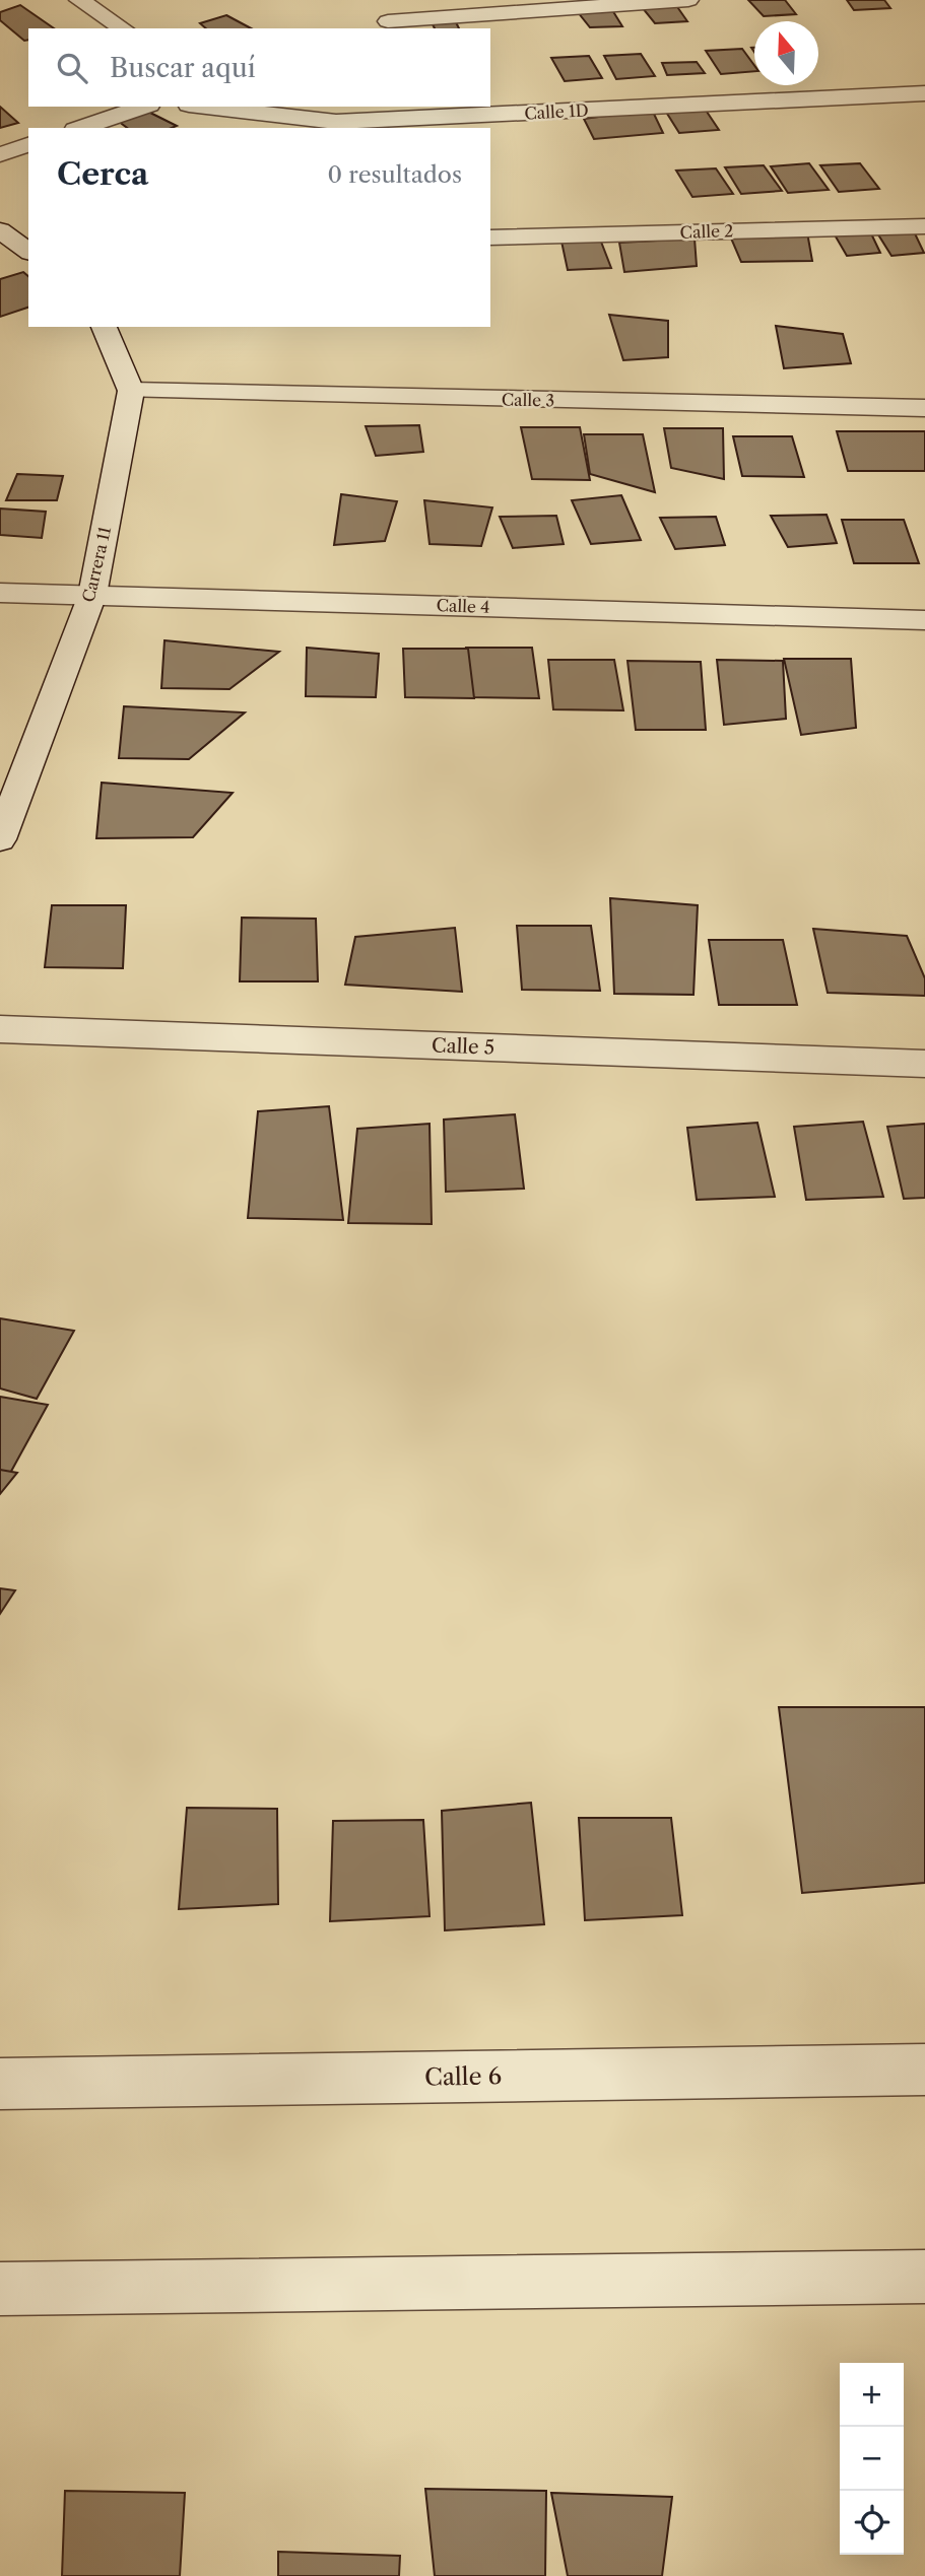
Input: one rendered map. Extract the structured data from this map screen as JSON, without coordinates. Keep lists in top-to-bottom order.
{
  "streets": {
    "street": [
      "Calle 1D",
      "Calle 2",
      "Calle 3",
      "Carrera 11",
      "Calle 4",
      "Calle 5",
      "Calle 6"
    ]
  },
  "crossings": [
    ["Calle 3", "Carrera 11"],
    ["Carrera 11", "Calle 4"]
  ],
  "north": "top",
  "page": {
    "search": "Buscar aquí",
    "heading": ["Cerca", "0 resultados"],
    "map_buttons": ["+", "−"]
  }
}
